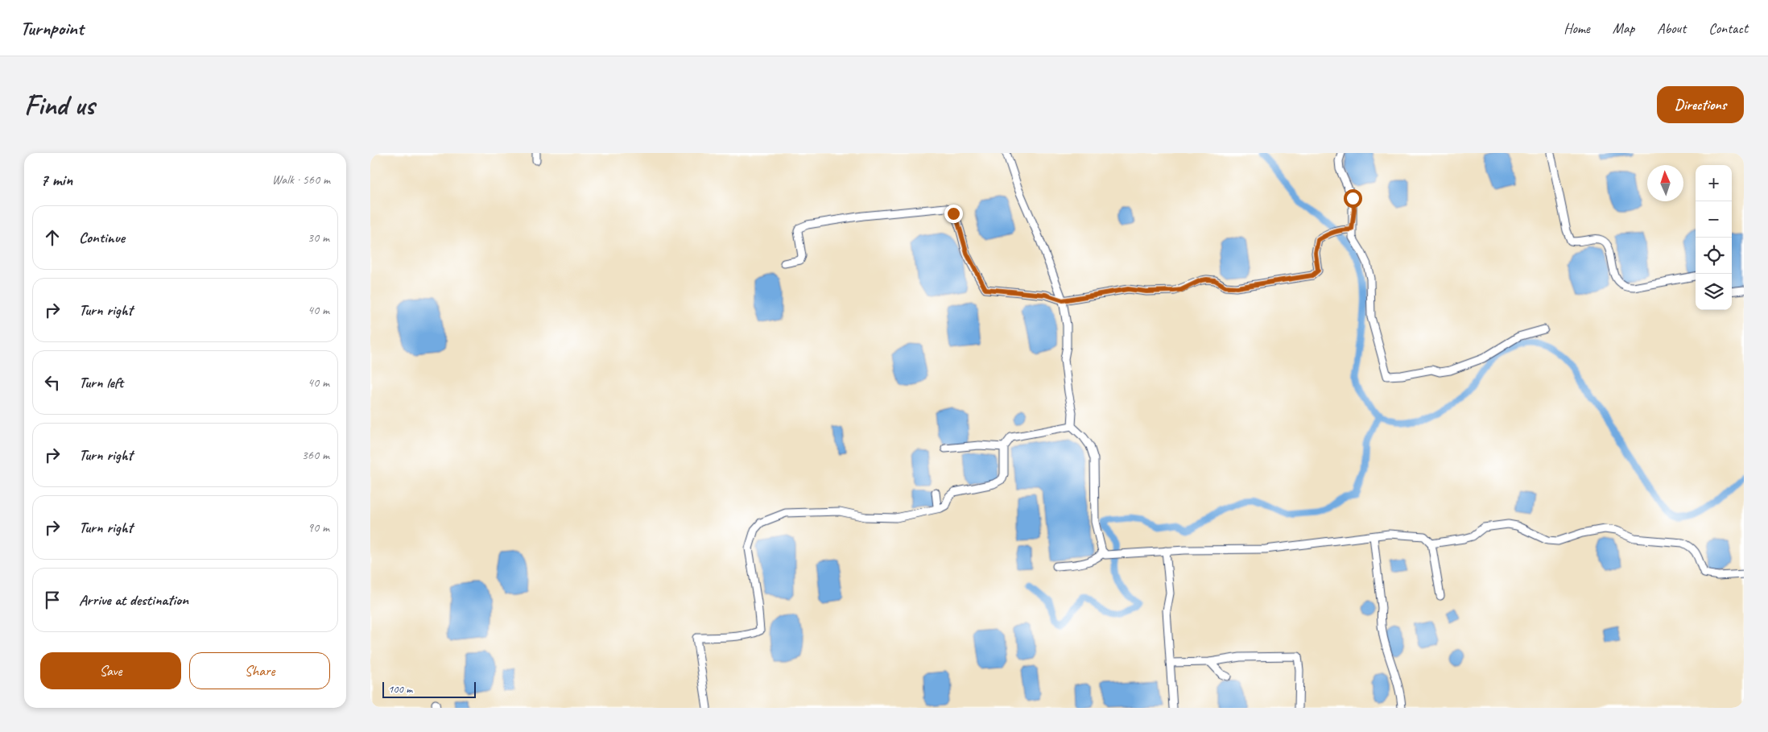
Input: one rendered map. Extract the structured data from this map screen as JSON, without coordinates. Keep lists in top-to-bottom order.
{
  "scale_bar": "100 m",
  "north": "top",
  "page": {
    "header": "Turnpoint",
    "nav": [
      "Home",
      "Map",
      "About",
      "Contact"
    ],
    "buttons": [
      "Directions",
      ["Save", "Share"]
    ],
    "title": "Find us",
    "heading": ["7 min", "Walk · 560 m"],
    "map_buttons": ["+", "−"],
    "list": [
      ["Continue", "30 m"],
      ["Turn right", "40 m"],
      ["Turn left", "40 m"],
      ["Turn right", "360 m"],
      ["Turn right", "90 m"],
      "Arrive at destination"
    ],
    "scale": "100 m"
  }
}
